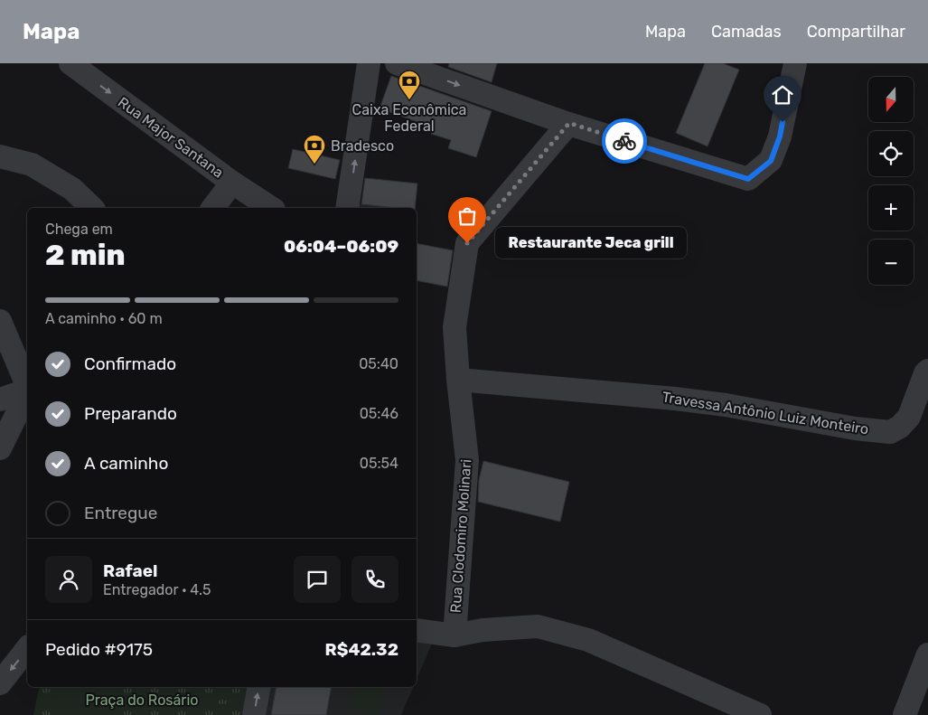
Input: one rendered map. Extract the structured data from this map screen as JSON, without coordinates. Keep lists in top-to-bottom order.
{
  "streets": {
    "street": ["Rua Major Santana", "Travessa Antônio Luiz Monteiro", "Rua Clodomiro Molinari"]
  },
  "crossings": [
    ["Travessa Antônio Luiz Monteiro", "Rua Clodomiro Molinari"]
  ],
  "parks": ["Praça do Rosário"],
  "places": {
    "bank": ["Caixa Econômica Federal", "Bradesco"],
    "other": ["Restaurante Jeca grill"]
  },
  "north": "bottom",
  "page": {
    "header": "Mapa",
    "nav": ["Mapa", "Camadas", "Compartilhar"],
    "map_buttons": ["+", "−"],
    "heading": ["2 min", "Chega em", "06:04–06:09"],
    "panel": [
      "Rafael",
      "Entregador · 4.5",
      "Pedido #9175",
      "R$42.32"
    ],
    "bubble": "Restaurante Jeca grill",
    "bar": "A caminho · 60 m",
    "list": [
      ["Confirmado", "05:40"],
      ["Preparando", "05:46"],
      ["A caminho", "05:54"],
      "Entregue"
    ]
  }
}
